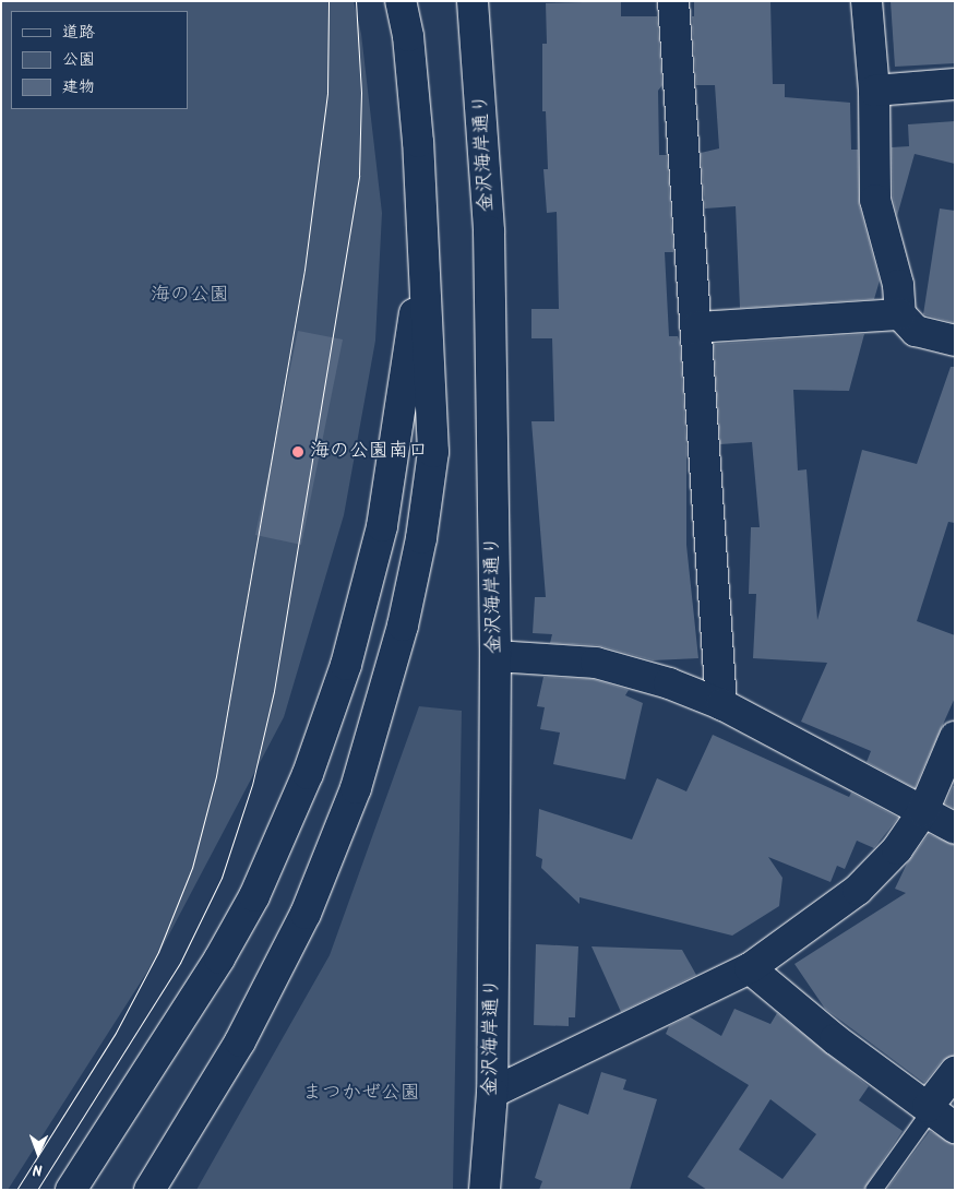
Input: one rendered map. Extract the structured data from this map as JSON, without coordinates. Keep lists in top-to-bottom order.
{
  "streets": {
    "street": ["金沢海岸通り"]
  },
  "parks": ["海の公園", "まつかぜ公園"],
  "places": ["海の公園南口"],
  "legend": ["道路", "公園", "建物"],
  "north": "bottom"
}
